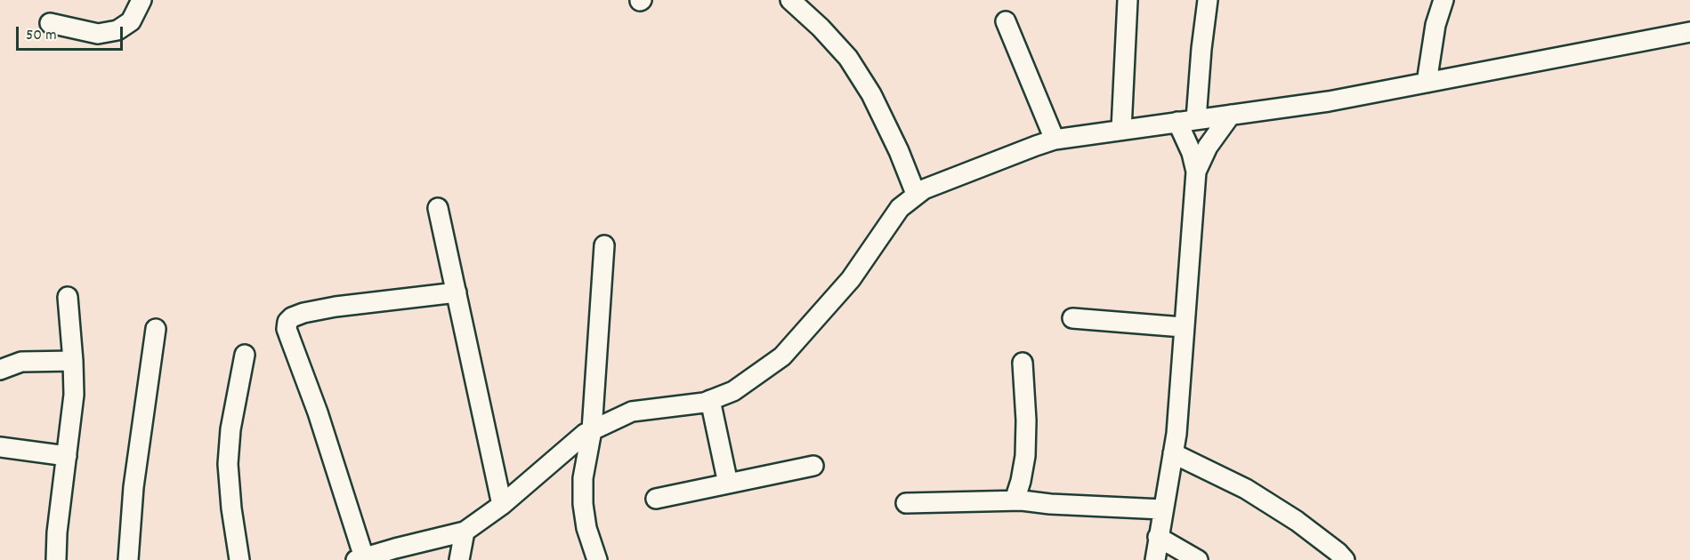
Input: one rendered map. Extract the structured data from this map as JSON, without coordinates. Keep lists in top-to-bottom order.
{
  "scale_bar": "50 m"
}
